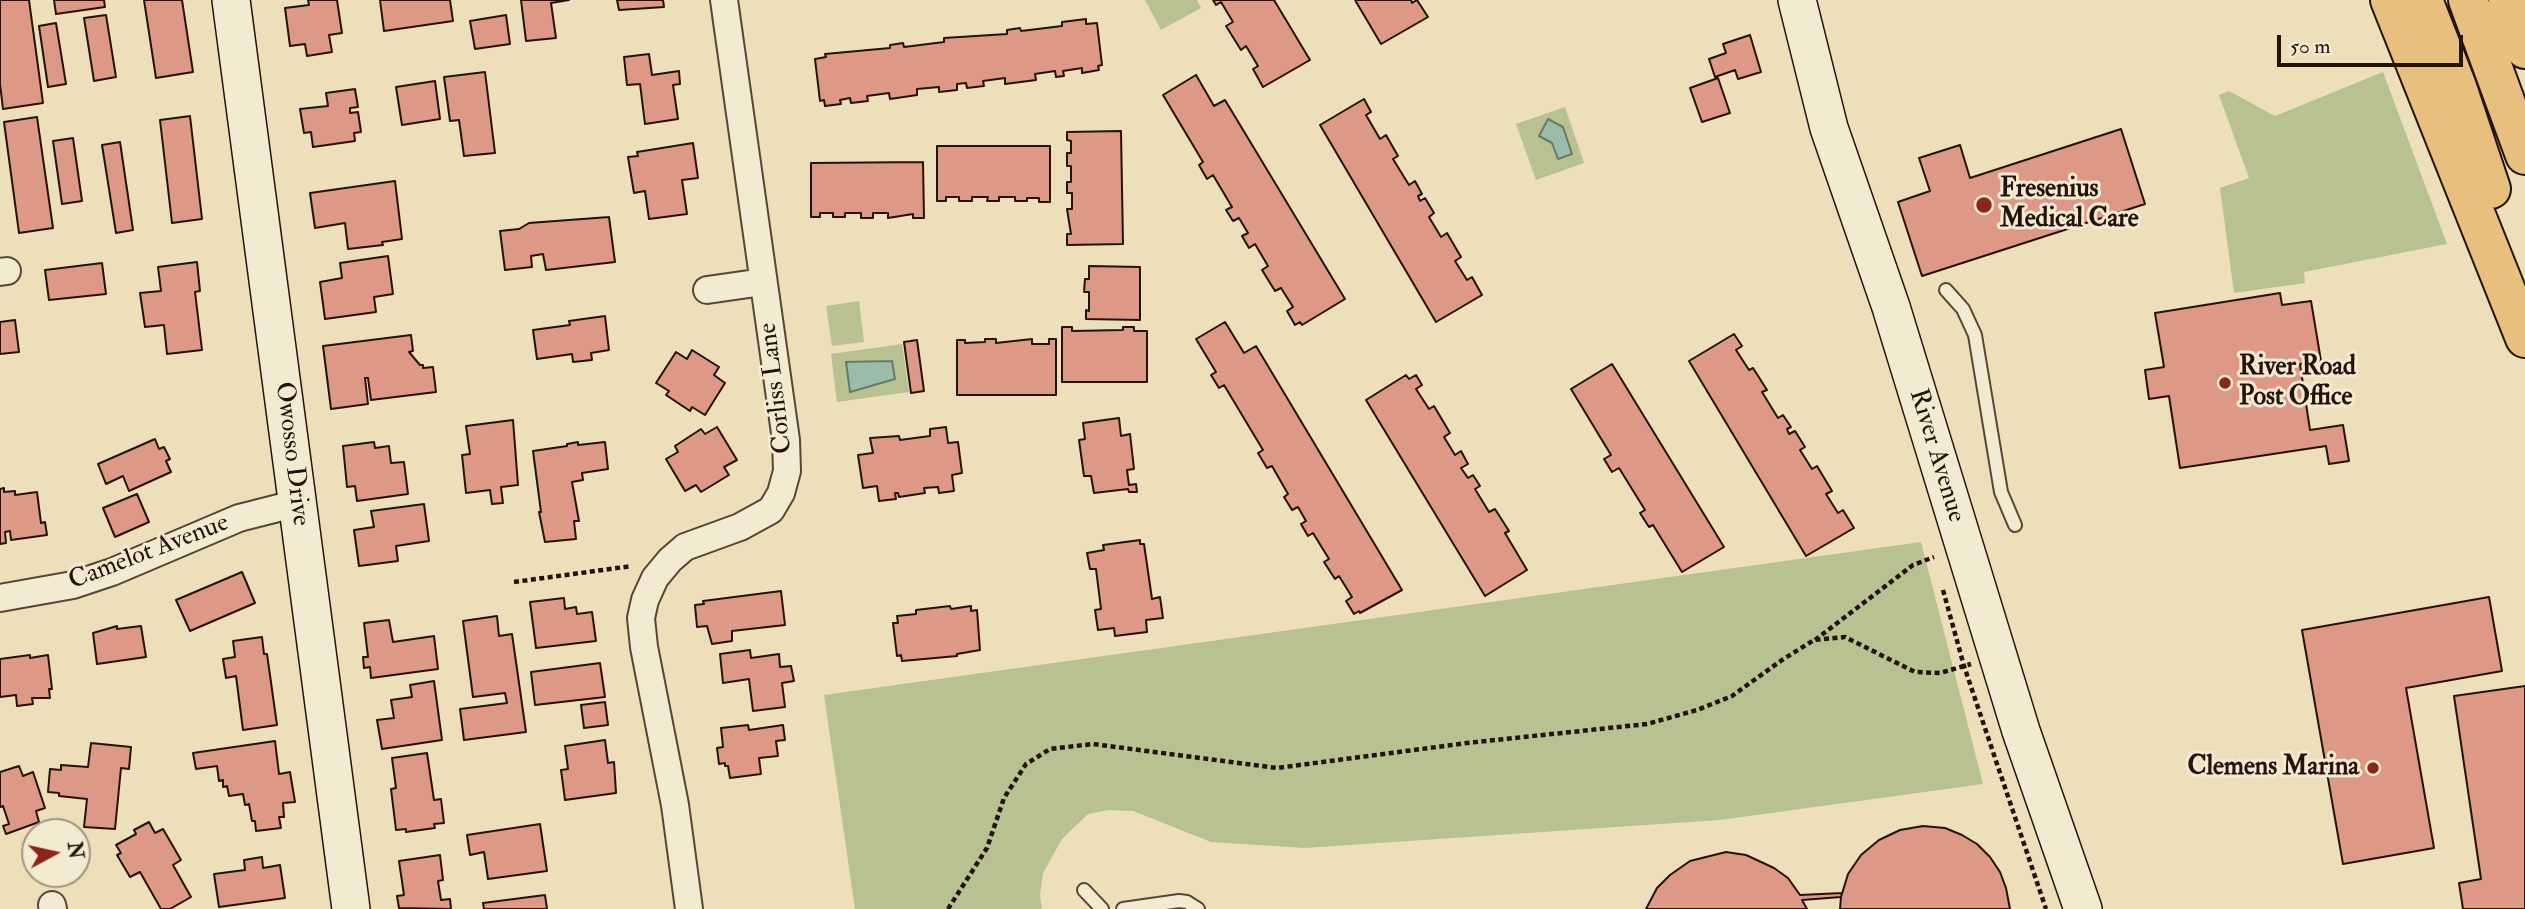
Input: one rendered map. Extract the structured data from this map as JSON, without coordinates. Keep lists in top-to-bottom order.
{
  "streets": {
    "street": [
      "Corliss Lane",
      "Owosso Drive",
      "River Avenue",
      "Camelot Avenue"
    ]
  },
  "crossings": [
    ["Owosso Drive", "Camelot Avenue"]
  ],
  "places": ["Fresenius Medical Care", "River Road Post Office", "Clemens Marina"],
  "scale_bar": "50 m",
  "north": "right"
}
